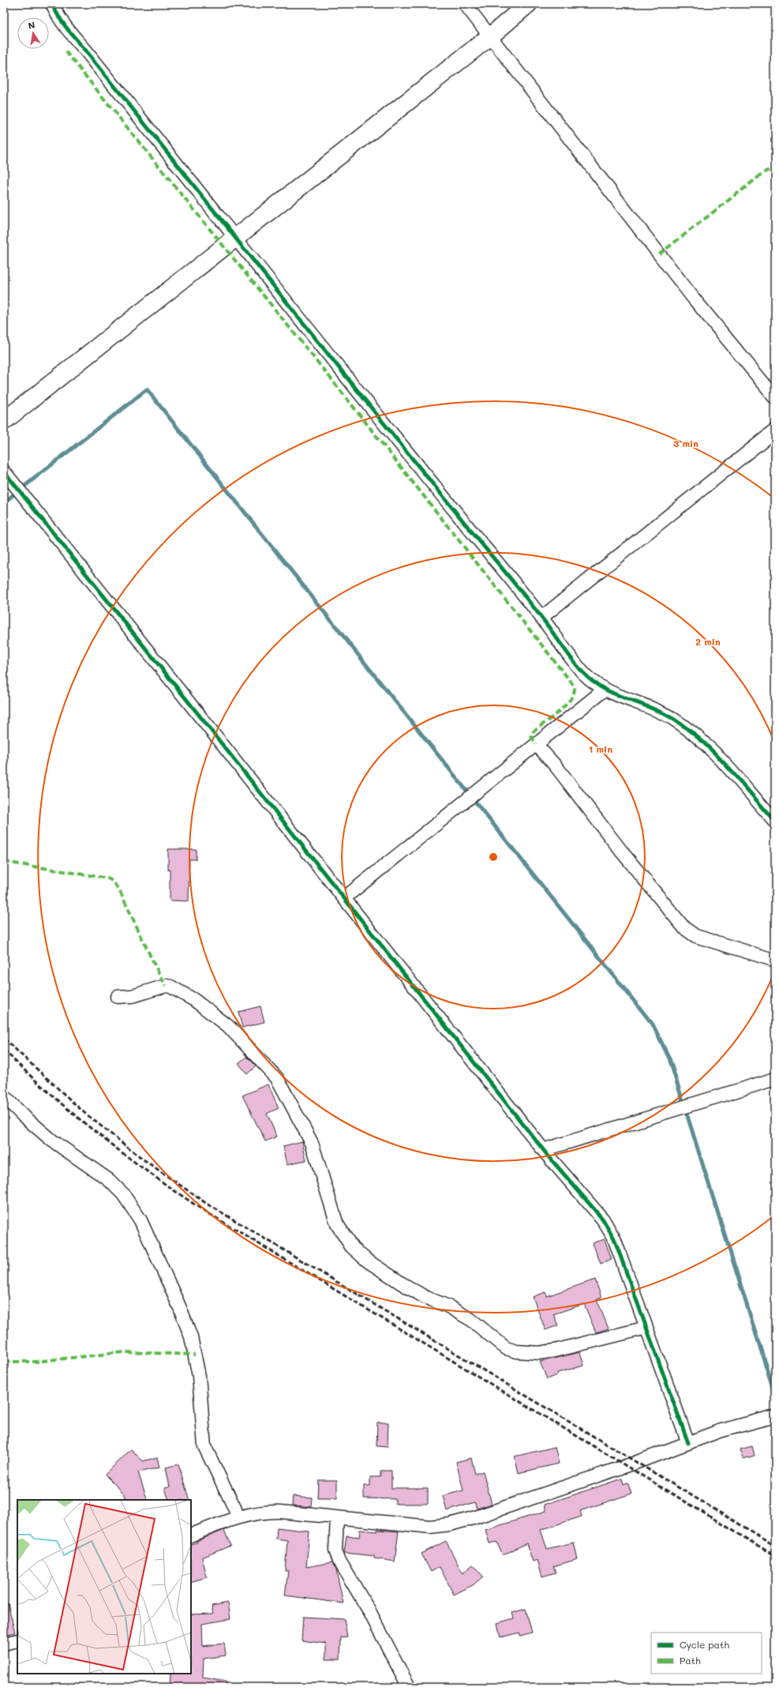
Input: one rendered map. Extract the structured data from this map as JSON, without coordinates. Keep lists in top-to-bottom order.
{
  "legend": ["Cycle path", "Path"],
  "north": "top",
  "rings": ["3 min", "2 min", "1 min"]
}
